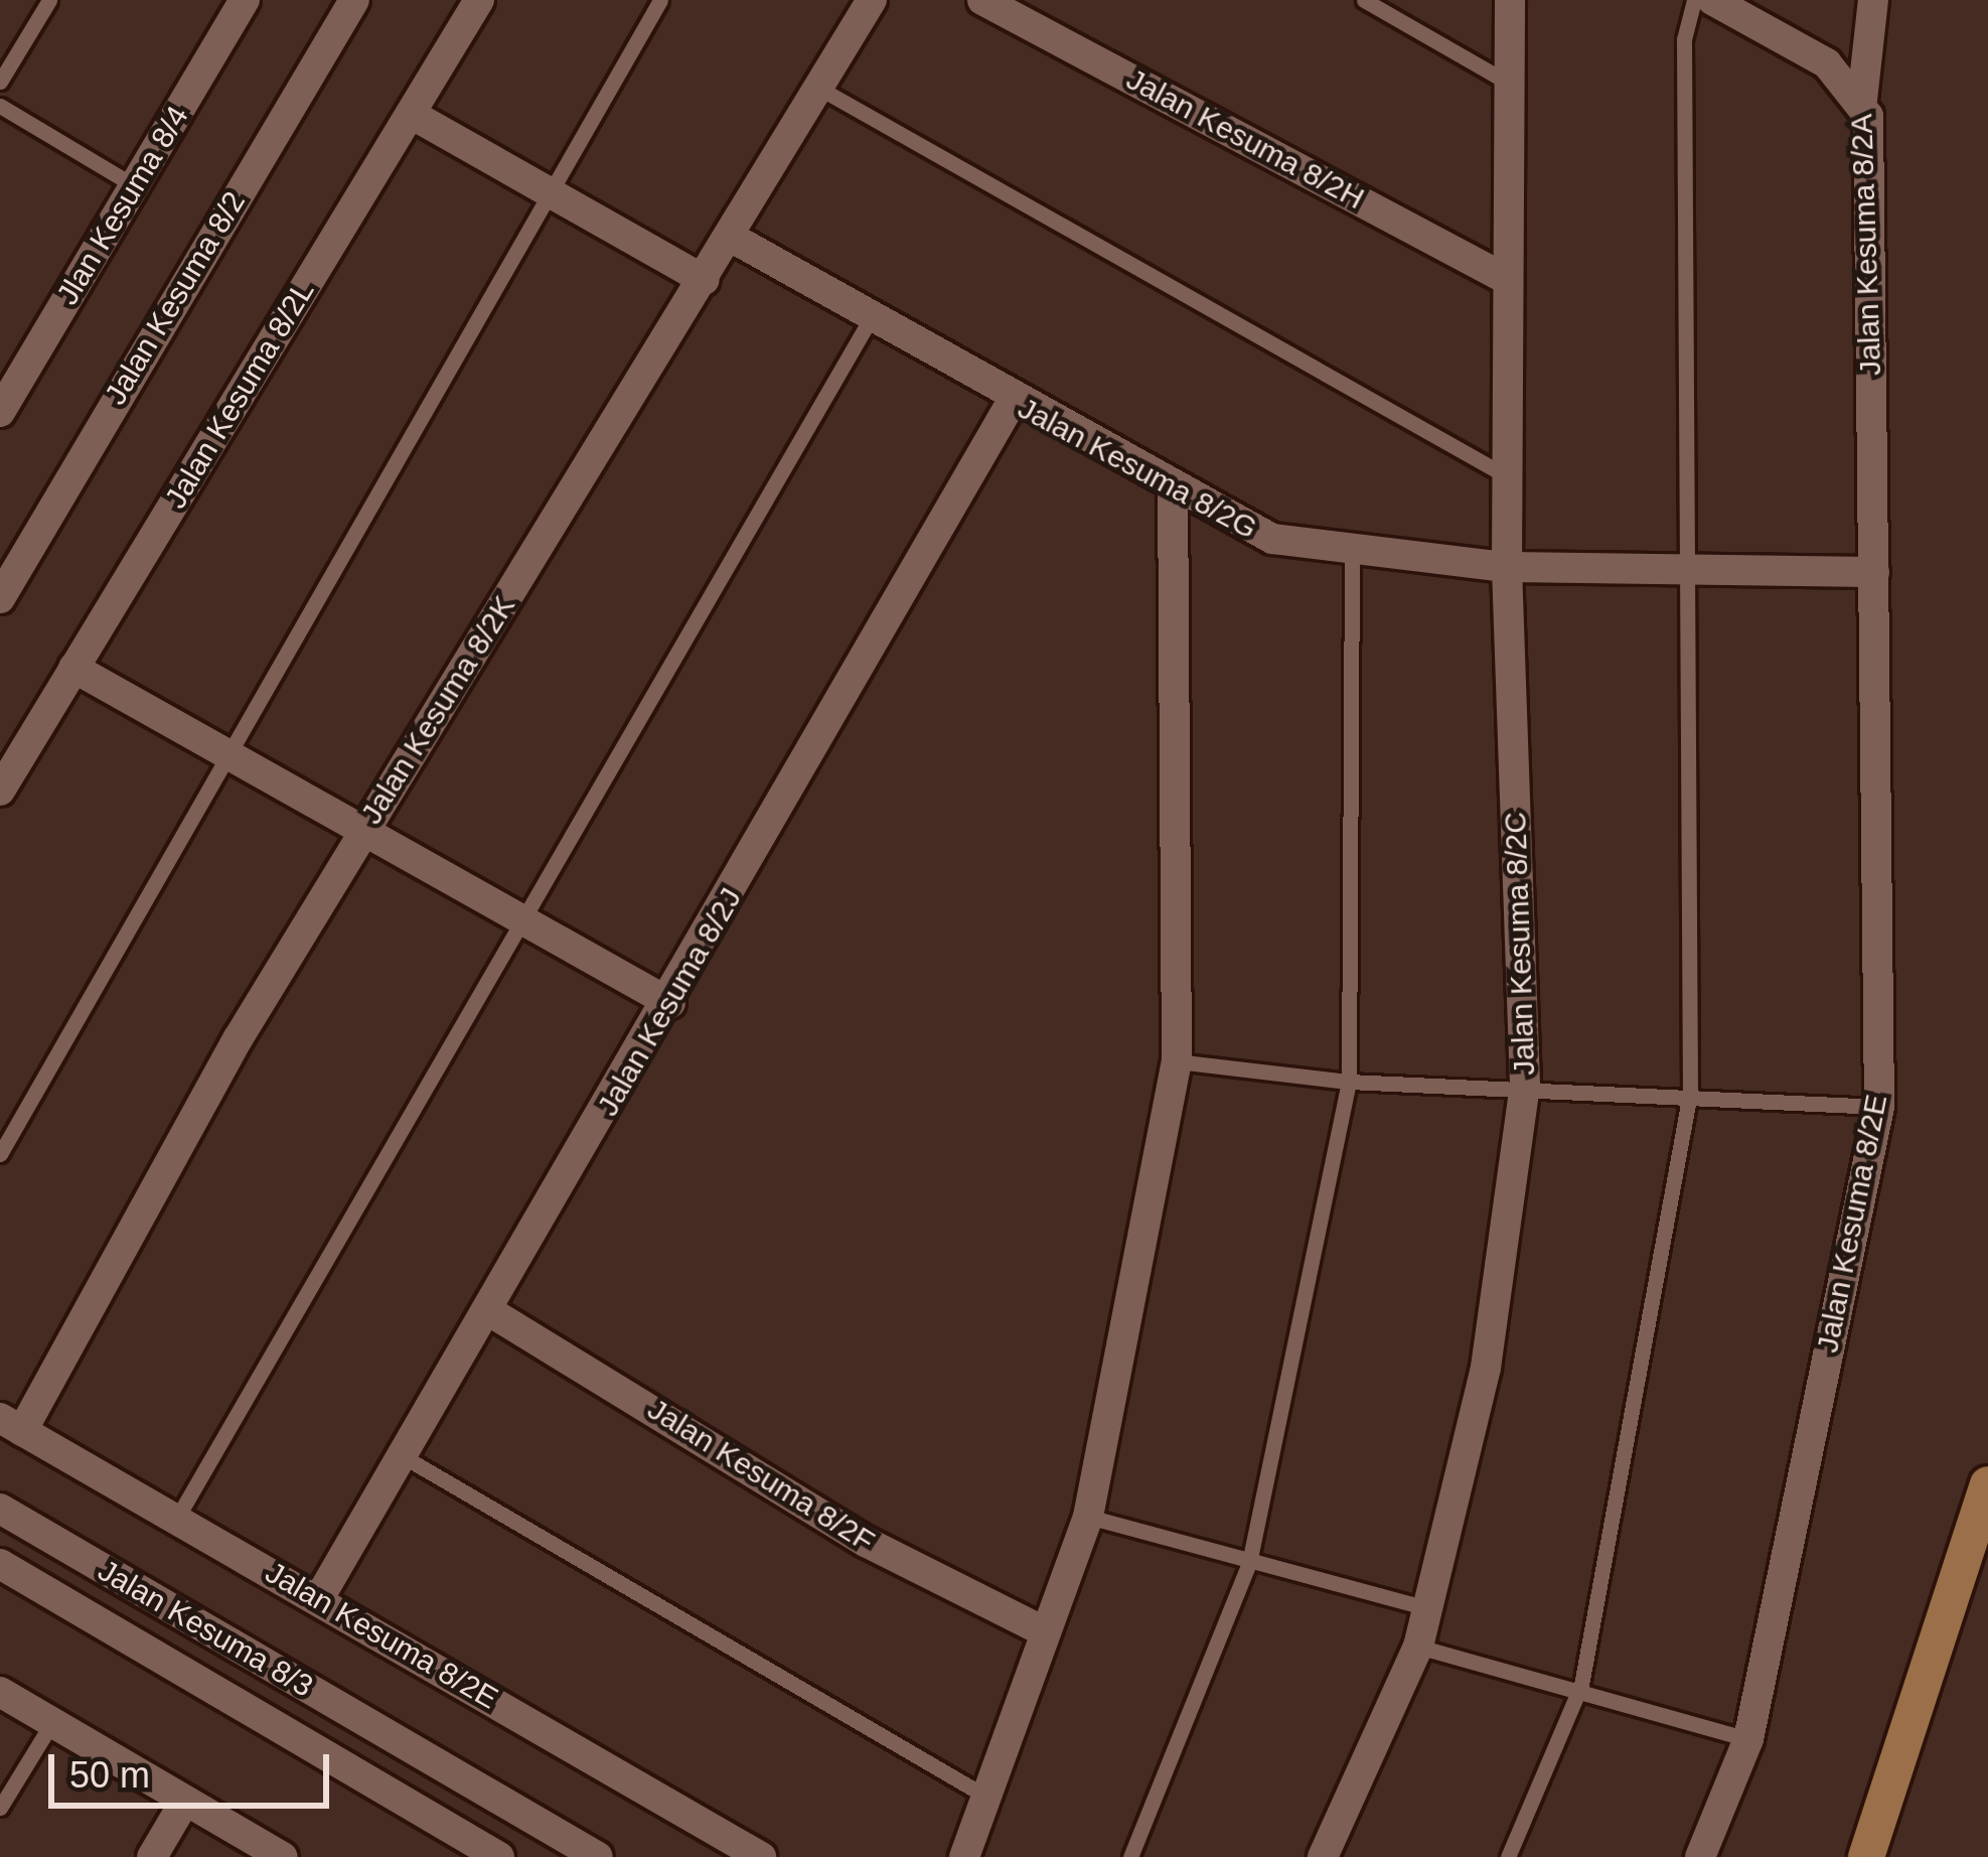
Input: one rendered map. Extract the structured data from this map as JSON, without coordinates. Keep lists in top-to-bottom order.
{
  "streets": {
    "street": [
      "Jalan Kesuma 8/2H",
      "Jlan Kesuma 8/4",
      "Jalan Kesuma 8/2A",
      "Jalan Kesuma 8/2",
      "Jalan Kesuma 8/2L",
      "Jalan Kesuma 8/2G",
      "Jalan Kesuma 8/2K",
      "Jalan Kesuma 8/2C",
      "Jalan Kesuma 8/2J",
      "Jalan Kesuma 8/2E",
      "Jalan Kesuma 8/2F",
      "Jalan Kesuma 8/3"
    ]
  },
  "crossings": [
    ["Jalan Kesuma 8/2H", "Jalan Kesuma 8/2C"],
    ["Jalan Kesuma 8/2A", "Jalan Kesuma 8/2G"],
    ["Jalan Kesuma 8/2A", "Jalan Kesuma 8/2E"],
    ["Jalan Kesuma 8/2G", "Jalan Kesuma 8/2K"],
    ["Jalan Kesuma 8/2G", "Jalan Kesuma 8/2C"],
    ["Jalan Kesuma 8/2G", "Jalan Kesuma 8/2J"],
    ["Jalan Kesuma 8/2G", "Jalan Kesuma 8/2E"],
    ["Jalan Kesuma 8/2K", "Jalan Kesuma 8/2E"],
    ["Jalan Kesuma 8/2J", "Jalan Kesuma 8/2E"],
    ["Jalan Kesuma 8/2J", "Jalan Kesuma 8/2F"]
  ],
  "scale_bar": "50 m"
}
